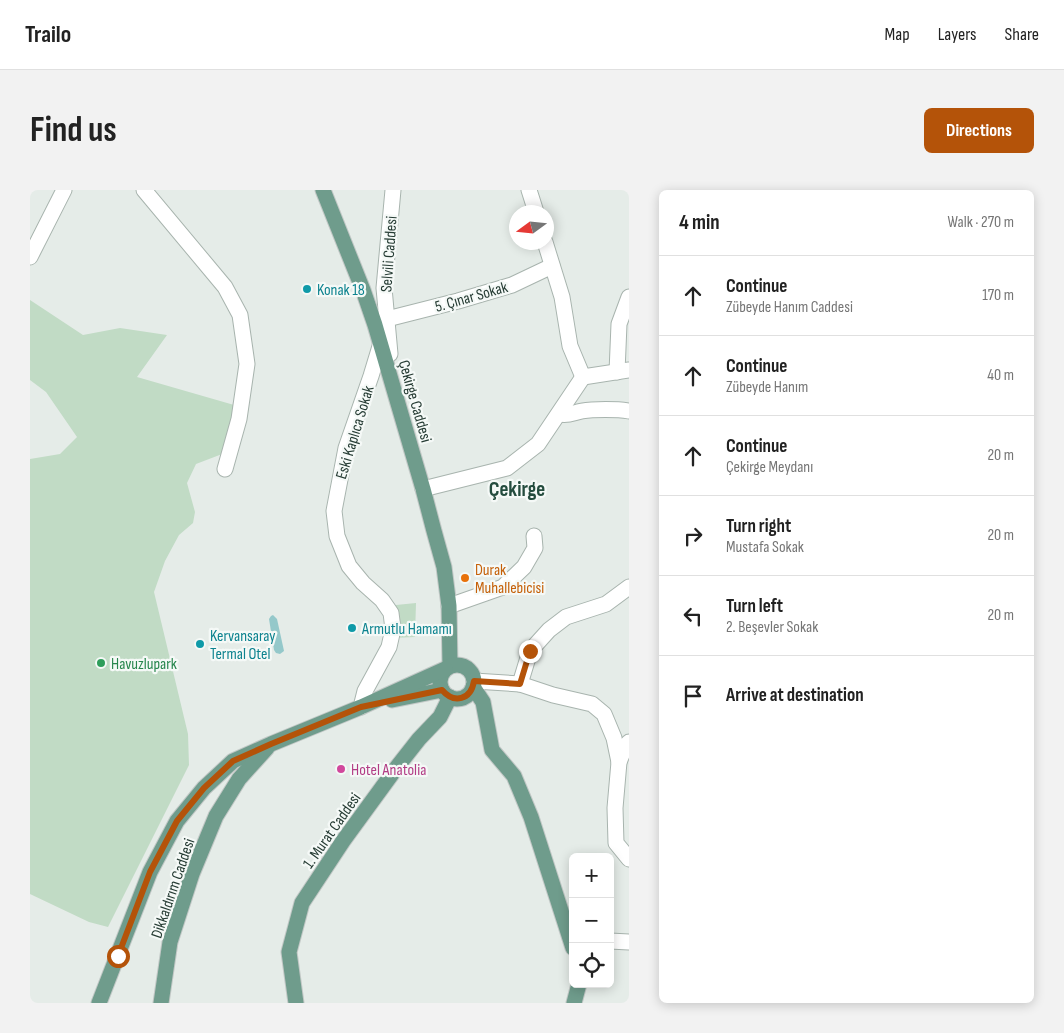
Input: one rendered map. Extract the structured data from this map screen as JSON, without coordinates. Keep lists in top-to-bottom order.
{
  "streets": {
    "main road": ["Çekirge Caddesi", "1. Murat Caddesi", "Dikkaldırım Caddesi"],
    "street": ["Selvili Caddesi", "5. Çınar Sokak", "Eski Kaplıca Sokak"]
  },
  "crossings": [
    ["Selvili Caddesi", "5. Çınar Sokak"],
    ["Selvili Caddesi", "Çekirge Caddesi"],
    ["Çekirge Caddesi", "Eski Kaplıca Sokak"],
    ["Çekirge Caddesi", "1. Murat Caddesi"]
  ],
  "districts": ["Çekirge"],
  "places": [
    "Konak 18",
    "Durak Muhallebicisi",
    "Armutlu Hamamı",
    "Kervansaray Termal Otel",
    "Havuzlupark",
    "Hotel Anatolia"
  ],
  "north": "left",
  "page": {
    "header": "Trailo",
    "nav": ["Map", "Layers", "Share"],
    "buttons": "Directions",
    "title": "Find us",
    "heading": ["4 min", "Walk · 270 m"],
    "list": [
      ["Continue", "Zübeyde Hanım Caddesi", "170 m"],
      ["Continue", "Zübeyde Hanım", "40 m"],
      ["Continue", "Çekirge Meydanı", "20 m"],
      ["Turn right", "Mustafa Sokak", "20 m"],
      ["Turn left", "2. Beşevler Sokak", "20 m"],
      "Arrive at destination"
    ],
    "map_buttons": ["+", "−"]
  }
}
